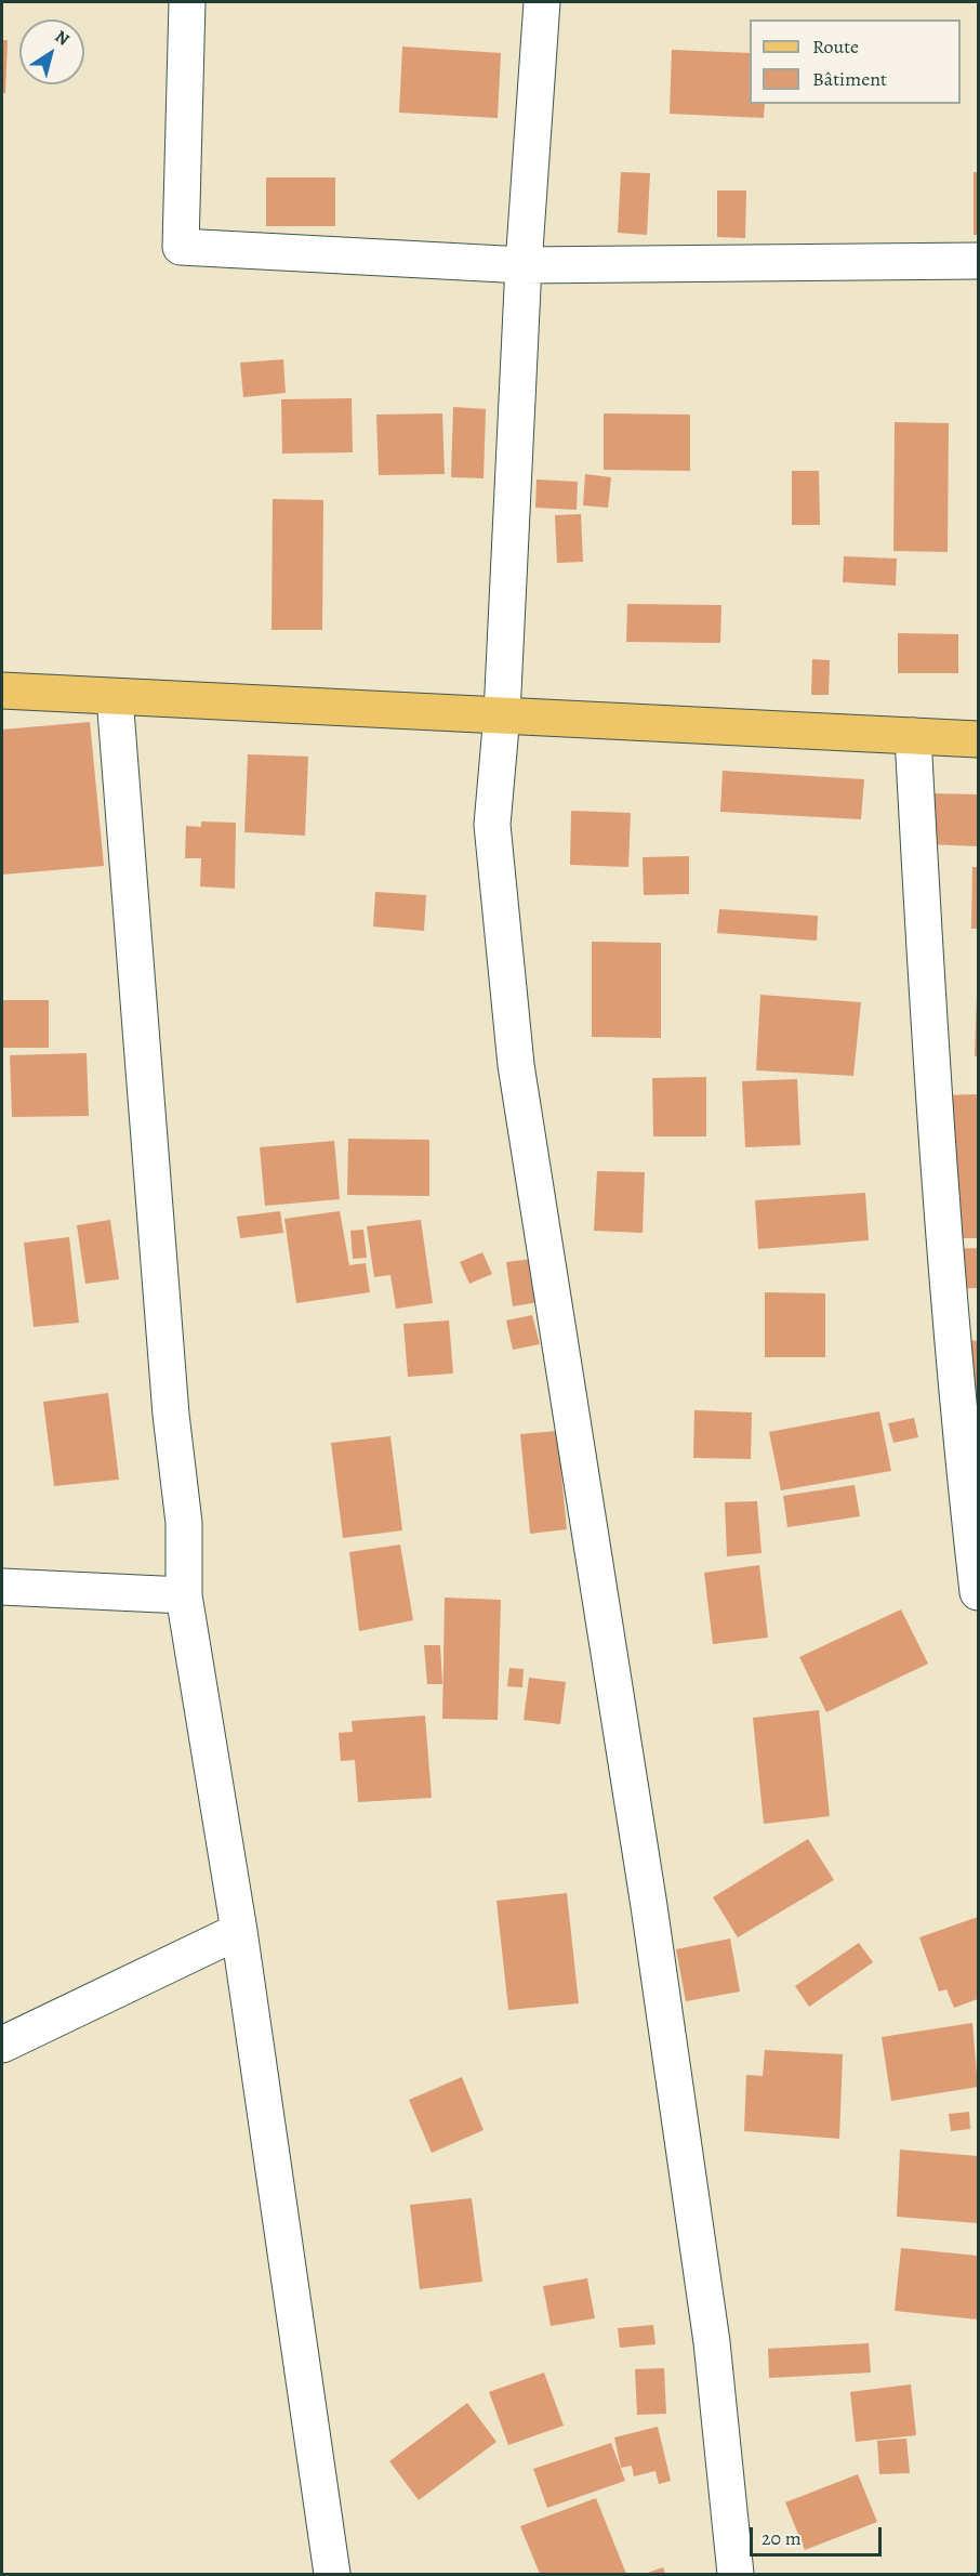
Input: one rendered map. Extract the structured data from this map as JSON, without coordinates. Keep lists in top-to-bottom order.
{
  "legend": ["Route", "Bâtiment"],
  "scale_bar": "20 m",
  "north": "top right"
}
